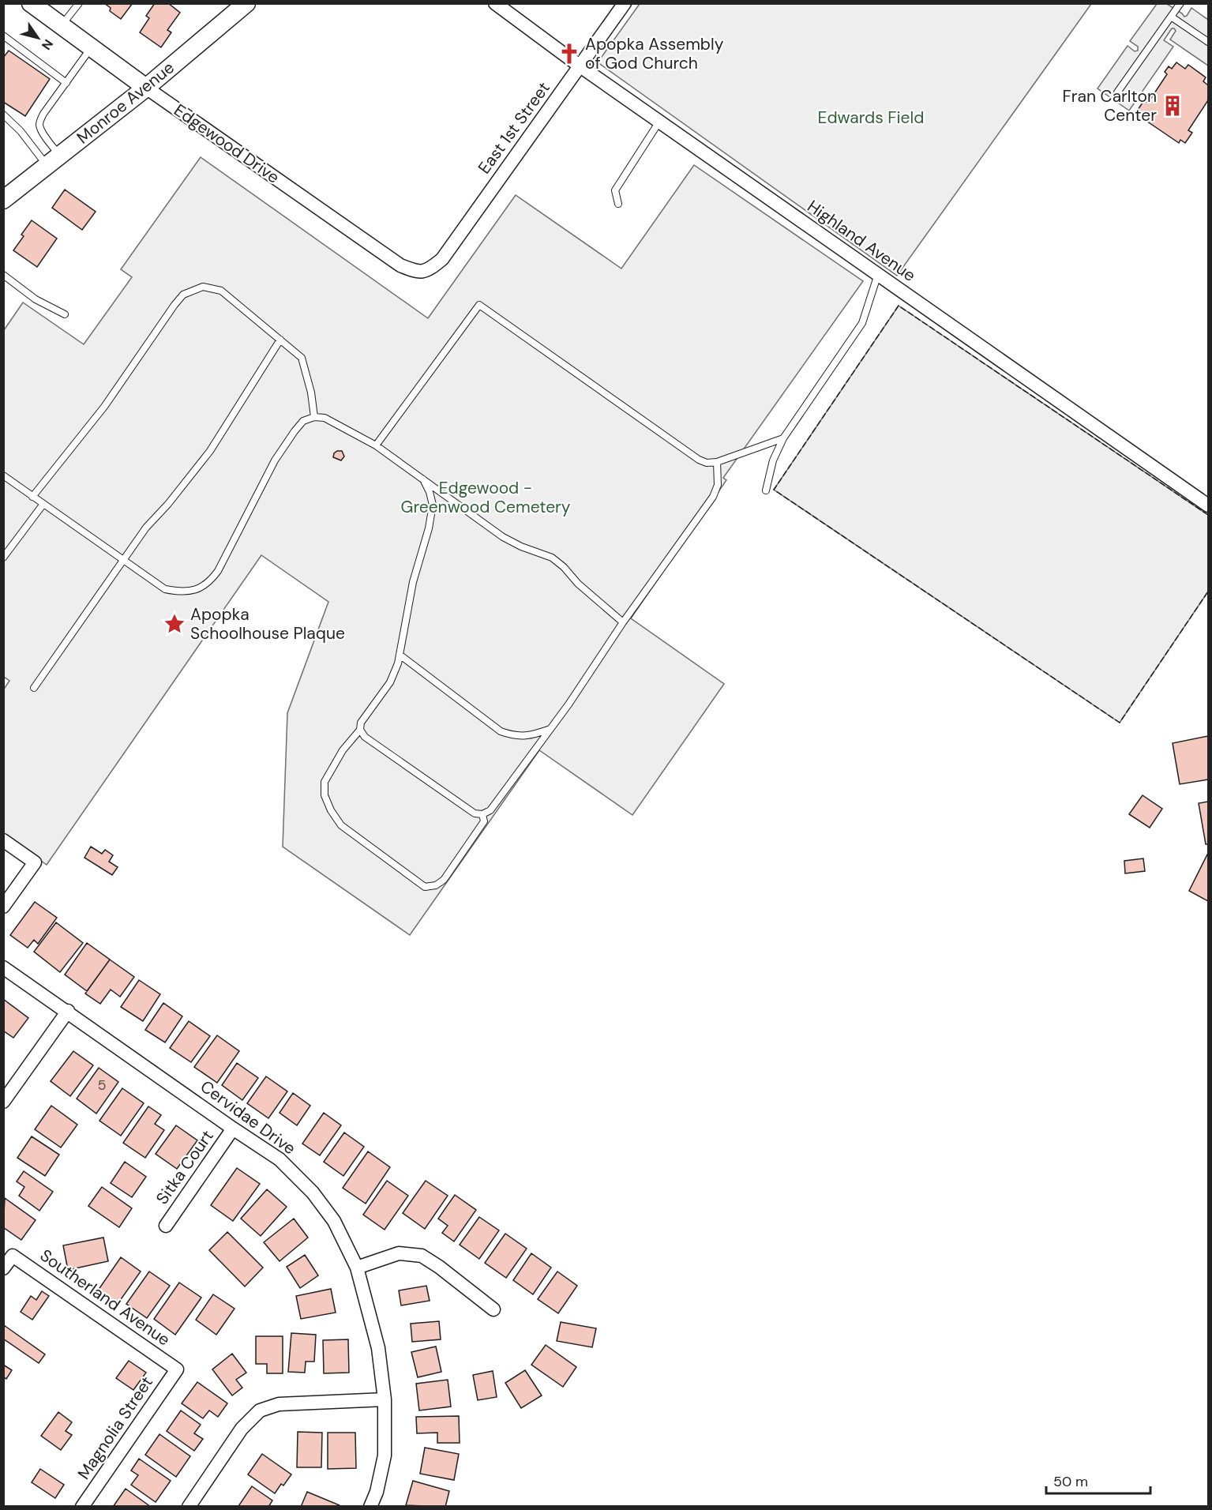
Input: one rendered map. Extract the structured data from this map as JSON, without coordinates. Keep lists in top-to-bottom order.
{
  "streets": {
    "street": [
      "Monroe Avenue",
      "East 1st Street",
      "Edgewood Drive",
      "Highland Avenue",
      "Cervidae Drive",
      "Sitka Court",
      "Southerland Avenue",
      "Magnolia Street"
    ]
  },
  "crossings": [
    ["Monroe Avenue", "Edgewood Drive"],
    ["East 1st Street", "Edgewood Drive"],
    ["East 1st Street", "Highland Avenue"],
    ["Cervidae Drive", "Sitka Court"],
    ["Southerland Avenue", "Magnolia Street"]
  ],
  "parks": ["Edwards Field", "Edgewood - Greenwood Cemetery"],
  "places": {
    "church": ["Apopka Assembly of God Church"],
    "building": ["Fran Carlton Center"],
    "place": ["Apopka Schoolhouse Plaque"]
  },
  "house_numbers": ["5"],
  "scale_bar": "50 m",
  "north": "bottom right"
}
